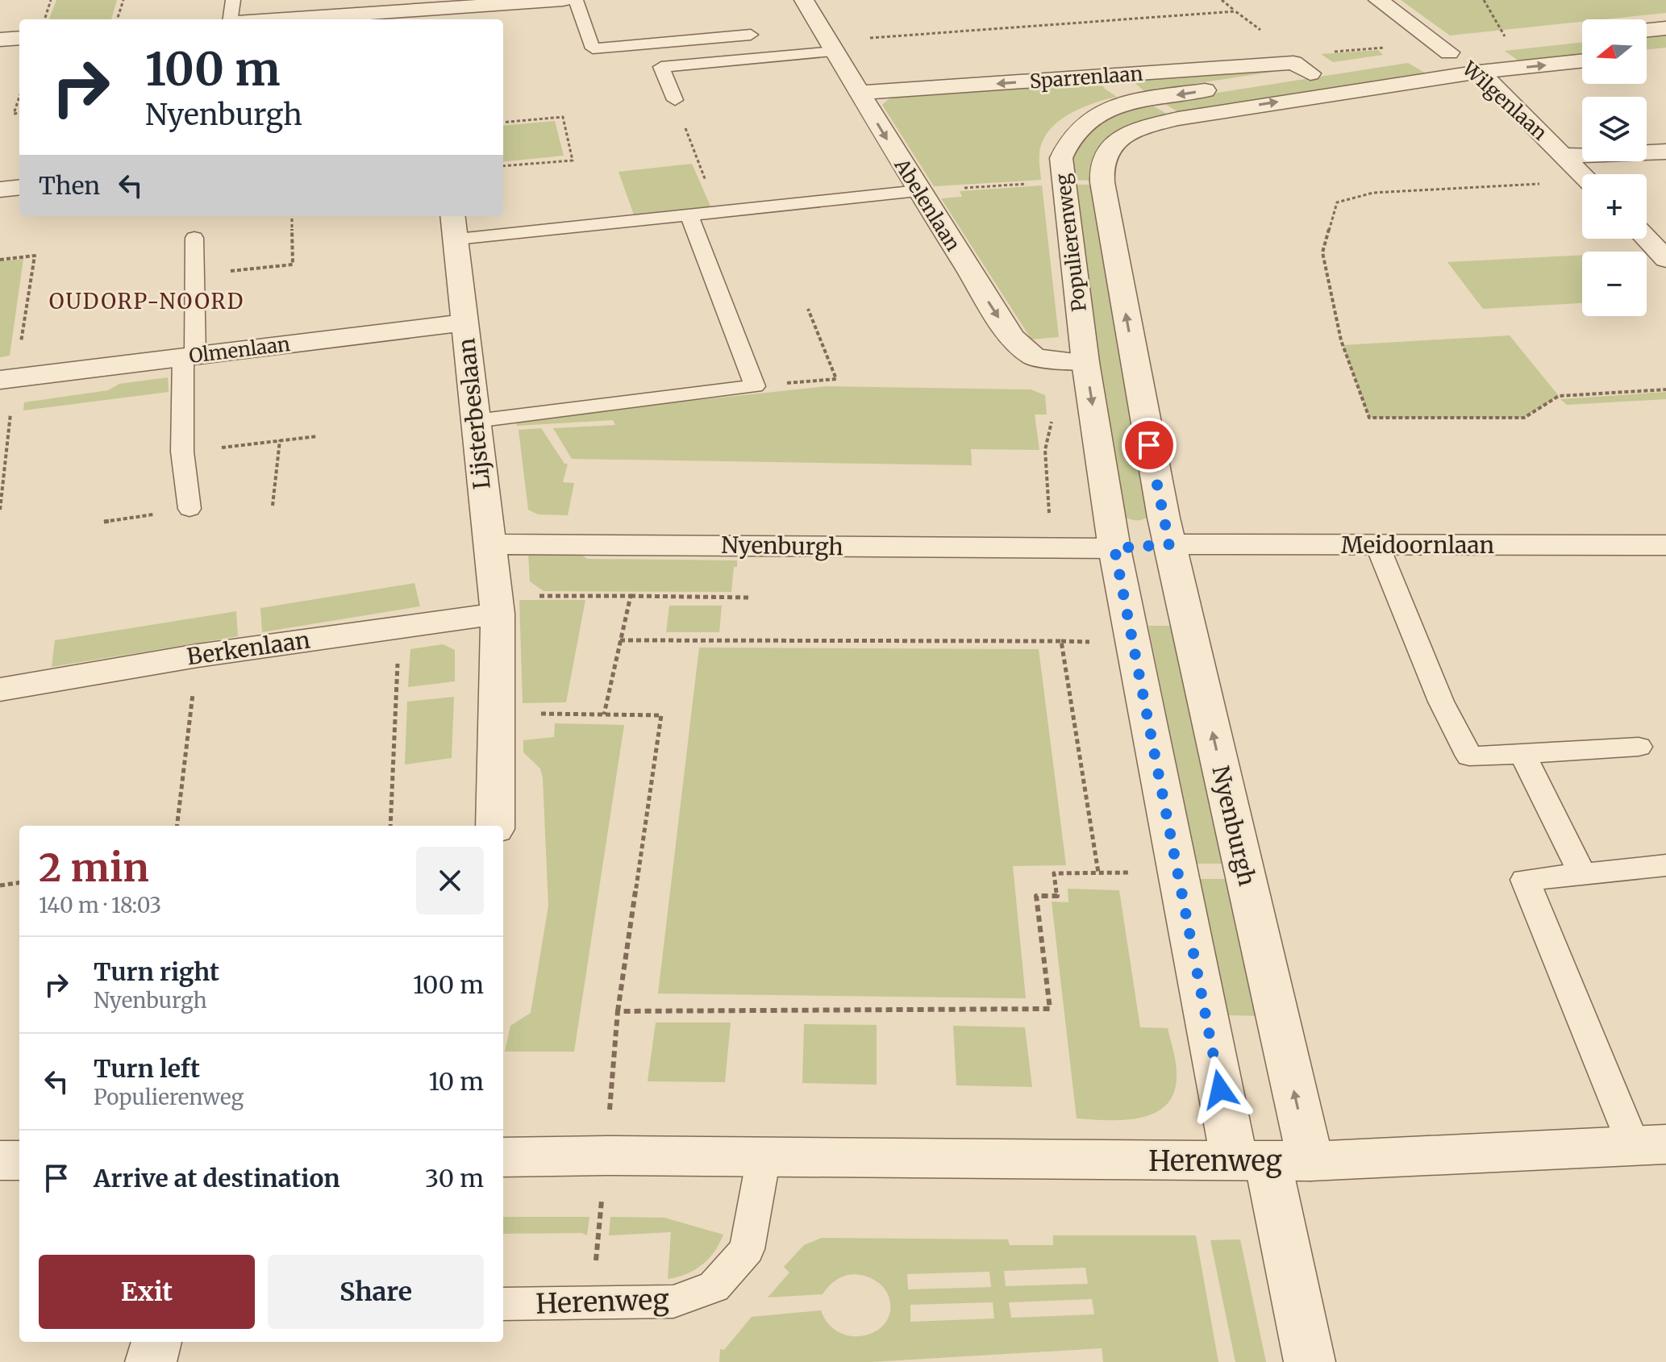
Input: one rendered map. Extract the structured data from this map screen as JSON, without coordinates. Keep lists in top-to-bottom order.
{
  "streets": {
    "street": [
      "Sparrenlaan",
      "Wilgenlaan",
      "Abelenlaan",
      "Populierenweg",
      "Olmenlaan",
      "Lijsterbeslaan",
      "Meidoornlaan",
      "Nyenburgh",
      "Berkenlaan",
      "Herenweg"
    ]
  },
  "crossings": [
    ["Sparrenlaan", "Abelenlaan"],
    ["Sparrenlaan", "Populierenweg"],
    ["Wilgenlaan", "Populierenweg"],
    ["Abelenlaan", "Populierenweg"],
    ["Populierenweg", "Meidoornlaan"],
    ["Populierenweg", "Nyenburgh"],
    ["Olmenlaan", "Lijsterbeslaan"],
    ["Lijsterbeslaan", "Nyenburgh"],
    ["Lijsterbeslaan", "Berkenlaan"],
    ["Meidoornlaan", "Nyenburgh"],
    ["Nyenburgh", "Herenweg"]
  ],
  "one_way": ["Sparrenlaan", "Abelenlaan"],
  "districts": ["OUDORP-NOORD"],
  "north": "left",
  "page": {
    "map_buttons": ["+", "−"],
    "turn": ["100 m", "Nyenburgh"],
    "then": "Then",
    "heading": ["2 min", "140 m · 18:03"],
    "list": [
      {
        "name": "Turn right",
        "note": "Nyenburgh",
        "value": "100 m"
      },
      {
        "name": "Turn left",
        "note": "Populierenweg",
        "value": "10 m"
      },
      {
        "name": "Arrive at destination",
        "value": "30 m"
      }
    ],
    "buttons": ["Exit", "Share"]
  }
}
